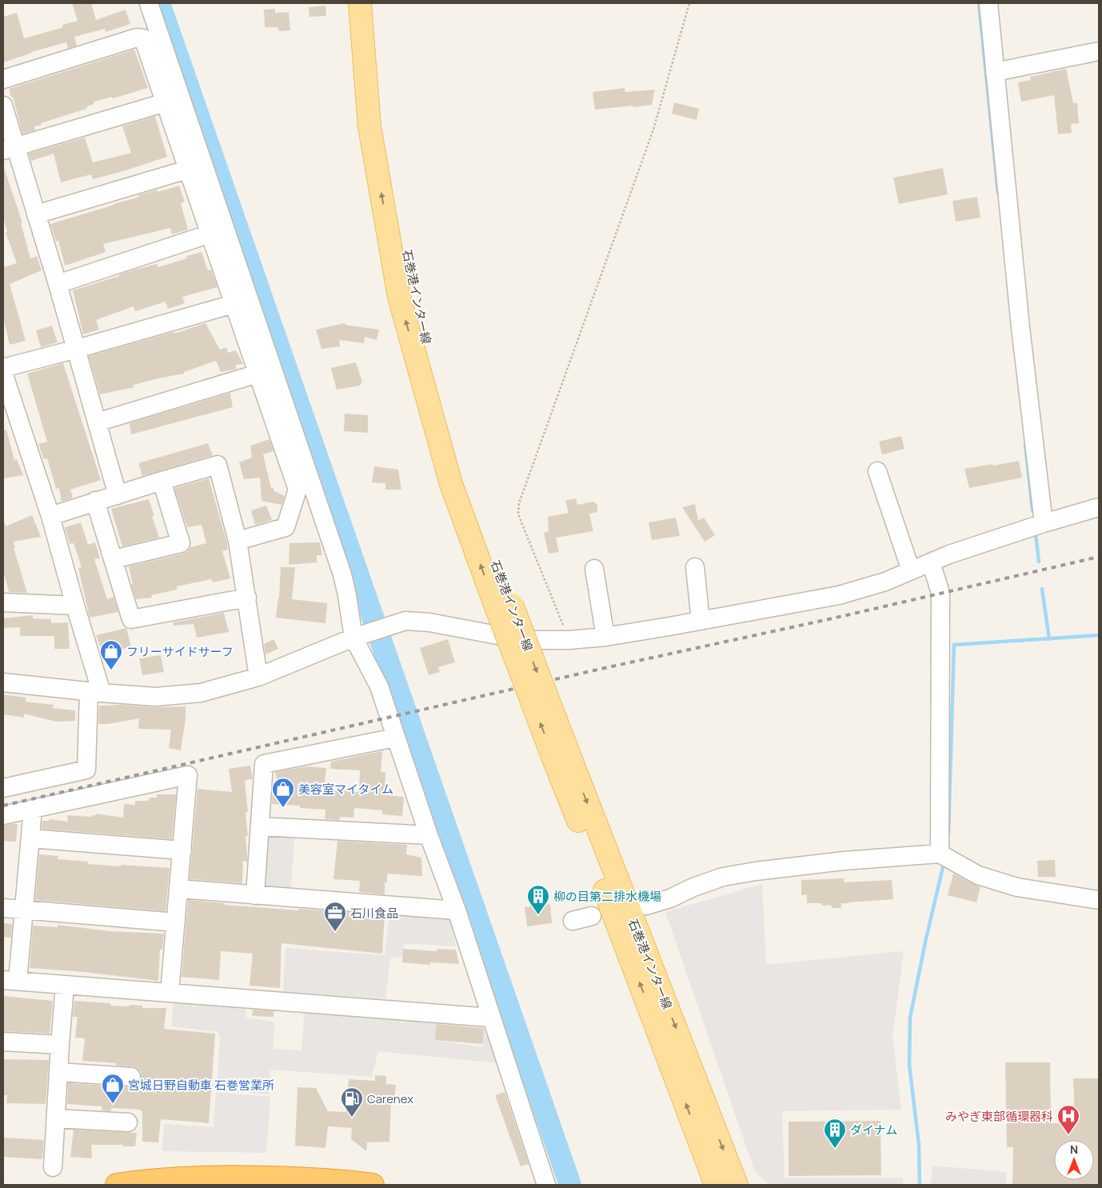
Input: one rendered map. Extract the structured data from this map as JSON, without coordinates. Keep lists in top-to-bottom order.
{
  "streets": {
    "main road": ["石巻港インター線"]
  },
  "places": {
    "shop": ["フリーサイドサーフ", "美容室マイタイム", "宮城日野自動車 石巻営業所"],
    "building": ["柳の目第二排水機場", "ダイナム"],
    "office": ["石川食品"],
    "fuel station": ["Carenex"],
    "hospital": ["みやぎ東部循環器科"]
  },
  "north": "top"
}
